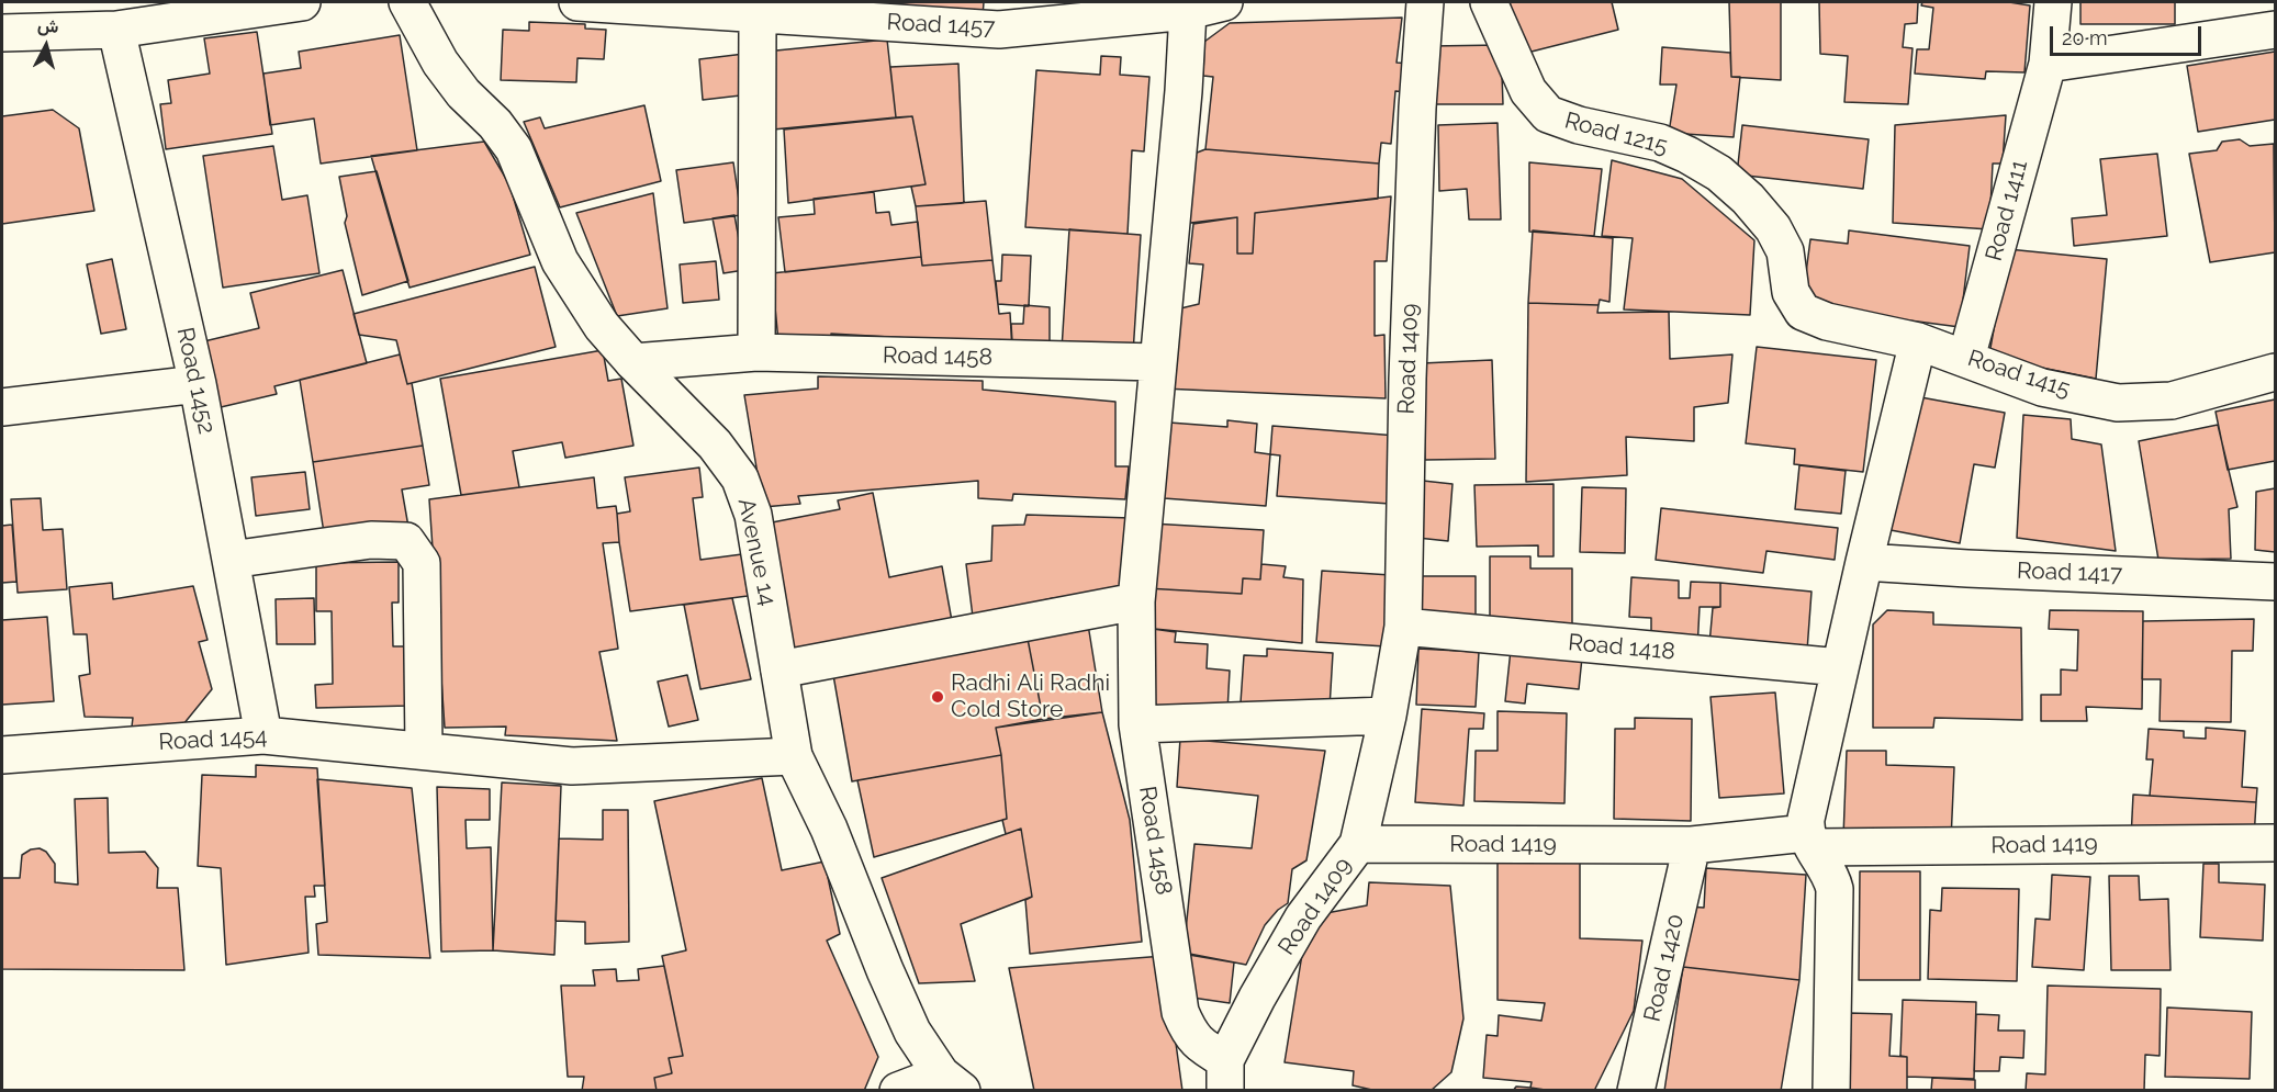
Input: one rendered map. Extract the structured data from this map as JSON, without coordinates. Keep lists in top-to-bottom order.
{
  "streets": {
    "street": [
      "Road 1457",
      "Road 1215",
      "Road 1411",
      "Road 1458",
      "Road 1409",
      "Road 1415",
      "Road 1452",
      "Avenue 14",
      "Road 1417",
      "Road 1418",
      "Road 1454",
      "Road 1419",
      "Road 1420"
    ]
  },
  "crossings": [
    ["Road 1457", "Road 1458"],
    ["Road 1215", "Road 1415"],
    ["Road 1411", "Road 1415"],
    ["Road 1458", "Road 1409"],
    ["Road 1458", "Avenue 14"],
    ["Road 1409", "Road 1418"],
    ["Road 1409", "Road 1419"],
    ["Road 1452", "Road 1454"],
    ["Avenue 14", "Road 1454"],
    ["Road 1419", "Road 1420"]
  ],
  "places": ["Radhi Ali Radhi Cold Store"],
  "scale_bar": "20 m",
  "north": "top"
}
